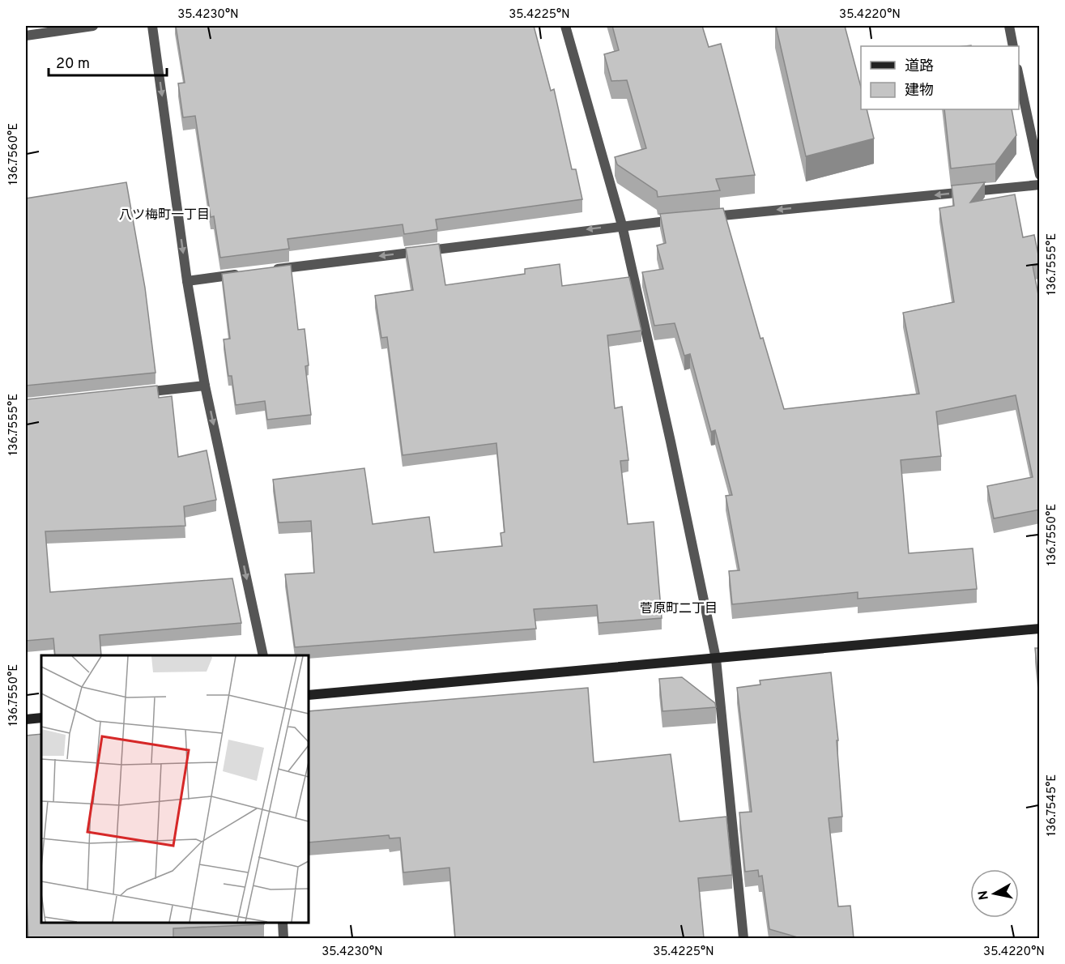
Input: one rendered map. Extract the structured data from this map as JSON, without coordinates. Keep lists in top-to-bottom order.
{
  "districts": ["八ツ梅町一丁目", "菅原町二丁目"],
  "legend": ["道路", "建物"],
  "scale_bar": "20 m",
  "north": "left",
  "coordinates": [
    "35.4230°N",
    "35.4225°N",
    "35.4220°N",
    "136.7560°E",
    "136.7555°E",
    "136.7550°E",
    "136.7545°E"
  ]
}
